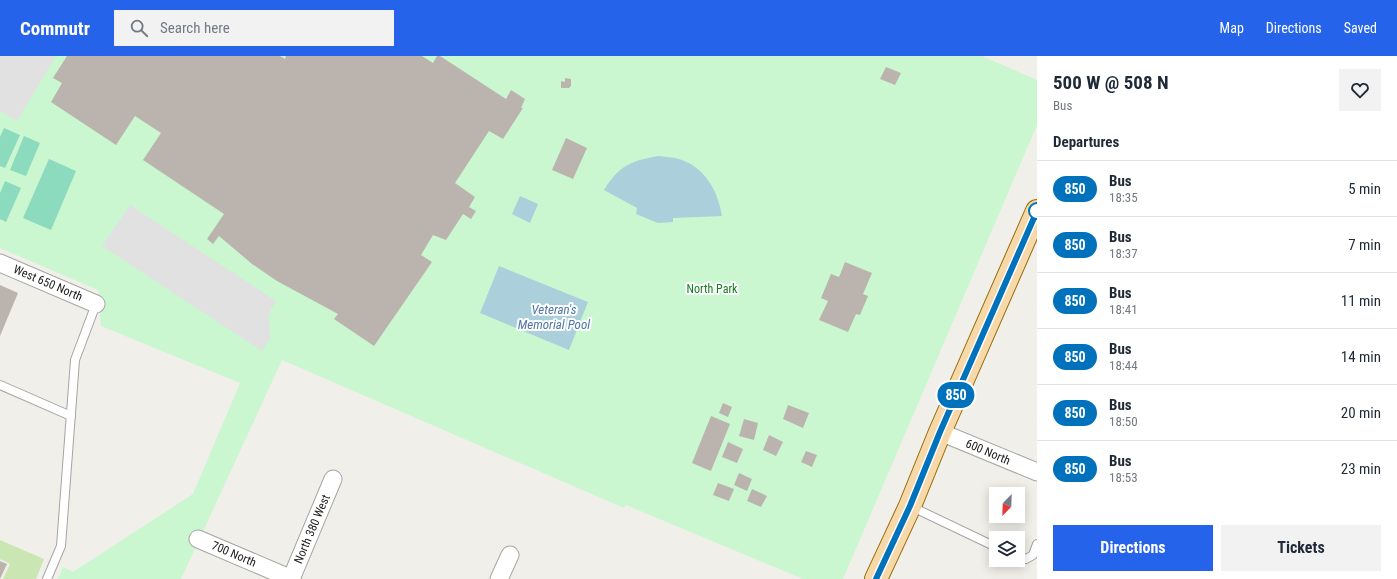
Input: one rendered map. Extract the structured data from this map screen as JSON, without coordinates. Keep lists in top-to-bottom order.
{
  "streets": {
    "street": [
      "West 650 North",
      "600 North",
      "North 380 West",
      "700 North"
    ]
  },
  "crossings": [
    ["North 380 West", "700 North"]
  ],
  "water": ["Veteran's Memorial Pool"],
  "parks": ["North Park"],
  "lines": ["bus line 850"],
  "north": "bottom left",
  "page": {
    "header": "Commutr",
    "search": "Search here",
    "nav": ["Map", "Directions", "Saved"],
    "on_map": "850",
    "heading": [
      ["500 W @ 508 N", "Bus"],
      "Departures"
    ],
    "list": [
      {
        "mark": "850",
        "name": "Bus",
        "note": "18:35",
        "value": "5 min"
      },
      {
        "mark": "850",
        "name": "Bus",
        "note": "18:37",
        "value": "7 min"
      },
      {
        "mark": "850",
        "name": "Bus",
        "note": "18:41",
        "value": "11 min"
      },
      {
        "mark": "850",
        "name": "Bus",
        "note": "18:44",
        "value": "14 min"
      },
      {
        "mark": "850",
        "name": "Bus",
        "note": "18:50",
        "value": "20 min"
      },
      {
        "mark": "850",
        "name": "Bus",
        "note": "18:53",
        "value": "23 min"
      }
    ],
    "buttons": ["Directions", "Tickets"]
  }
}
